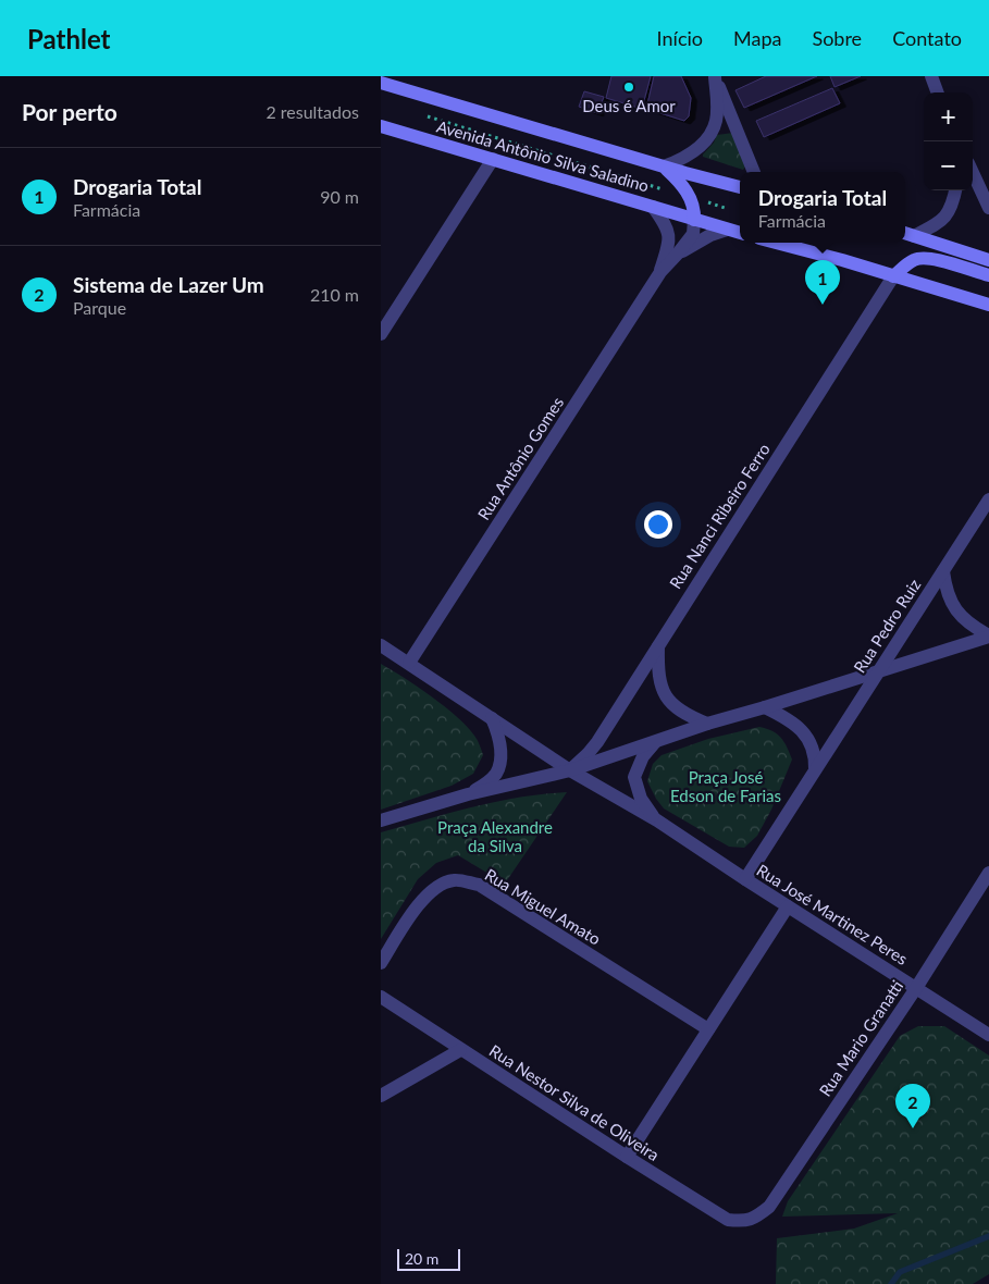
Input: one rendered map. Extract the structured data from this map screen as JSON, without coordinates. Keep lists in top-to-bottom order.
{
  "streets": {
    "main road": ["Avenida Antônio Silva Saladino"],
    "street": [
      "Rua Antônio Gomes",
      "Rua Nanci Ribeiro Ferro",
      "Rua Pedro Ruiz",
      "Rua Miguel Amato",
      "Rua José Martinez Peres",
      "Rua Mario Granatti",
      "Rua Nestor Silva de Oliveira"
    ]
  },
  "crossings": [
    ["Avenida Antônio Silva Saladino", "Rua Antônio Gomes"],
    ["Rua Antônio Gomes", "Rua José Martinez Peres"],
    ["Rua Nanci Ribeiro Ferro", "Rua José Martinez Peres"],
    ["Rua Pedro Ruiz", "Rua José Martinez Peres"],
    ["Rua José Martinez Peres", "Rua Mario Granatti"],
    ["Rua Mario Granatti", "Rua Nestor Silva de Oliveira"]
  ],
  "parks": ["Praça José Edson de Farias", "Praça Alexandre da Silva"],
  "places": ["Deus é Amor"],
  "scale_bar": "20 m",
  "page": {
    "header": "Pathlet",
    "nav": [
      "Início",
      "Mapa",
      "Sobre",
      "Contato"
    ],
    "heading": ["Por perto", "2 resultados"],
    "map_buttons": ["+", "−"],
    "list": [
      {
        "mark": "1",
        "name": "Drogaria Total",
        "note": "Farmácia",
        "value": "90 m"
      },
      {
        "mark": "2",
        "name": "Sistema de Lazer Um",
        "note": "Parque",
        "value": "210 m"
      }
    ],
    "popup": ["Drogaria Total", "Farmácia"],
    "pins": ["1", "2"],
    "scale": "20 m"
  }
}
